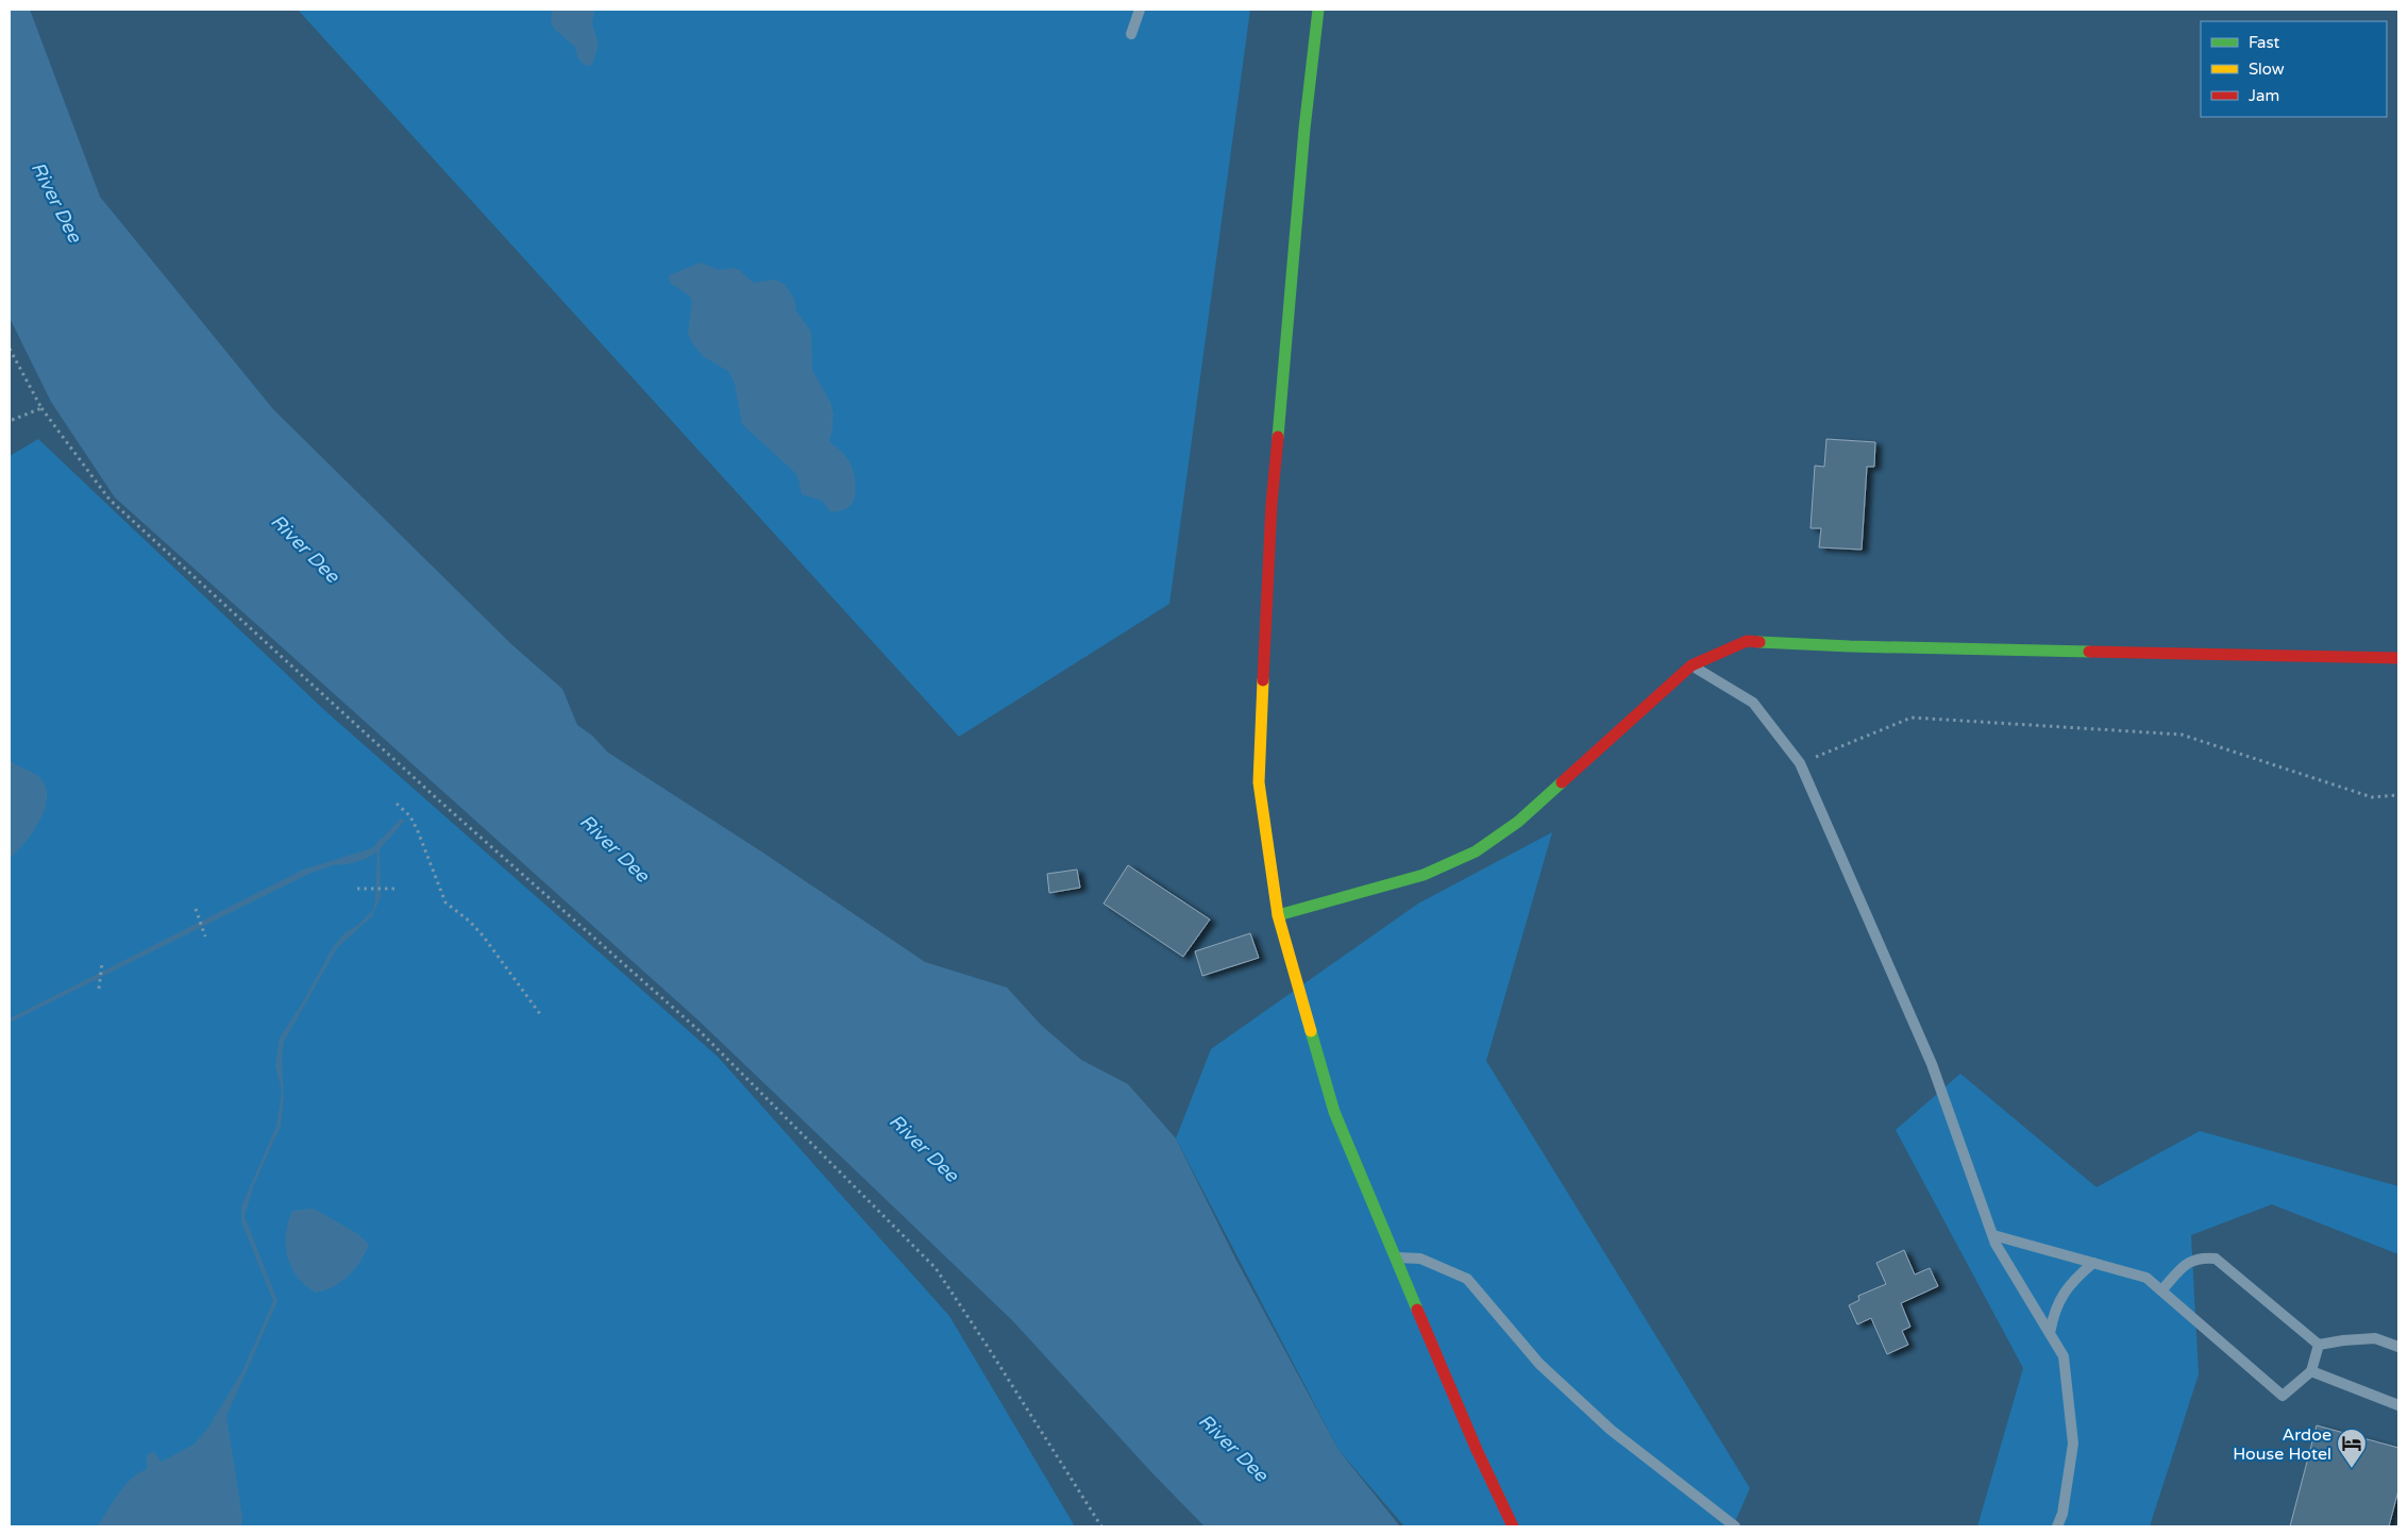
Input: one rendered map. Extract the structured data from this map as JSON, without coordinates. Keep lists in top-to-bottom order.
{
  "water": ["River Dee"],
  "places": {
    "hotel": ["Ardoe House Hotel"]
  },
  "legend": ["Fast", "Slow", "Jam"]
}
